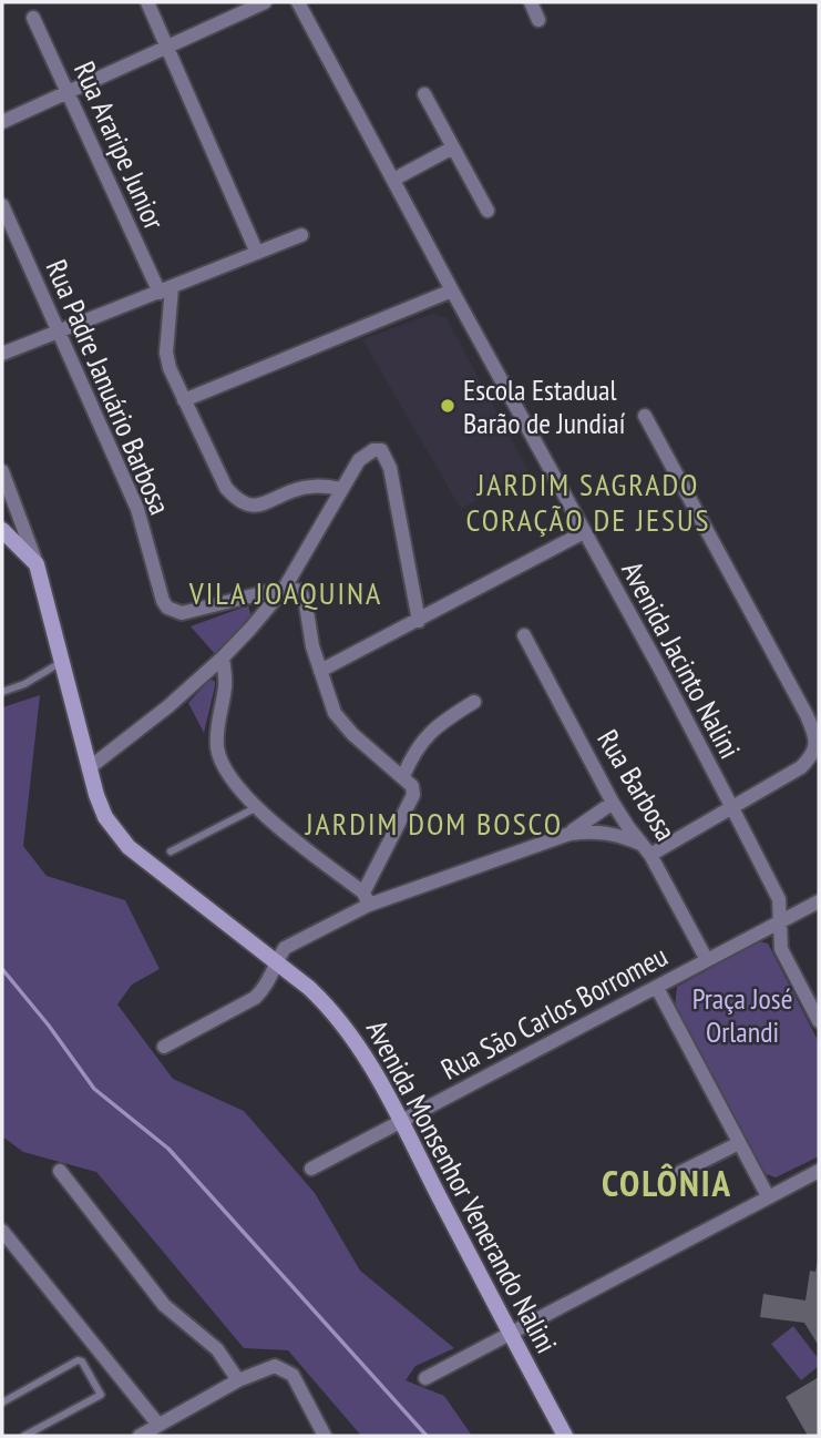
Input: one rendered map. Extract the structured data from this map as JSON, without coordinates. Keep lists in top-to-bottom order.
{
  "streets": {
    "street": [
      "Rua Araripe Junior",
      "Rua Padre Januário Barbosa",
      "Avenida Jacinto Nalini",
      "Rua Barbosa",
      "Rua São Carlos Borromeu",
      "Avenida Monsenhor Venerando Nalini"
    ]
  },
  "crossings": [
    ["Avenida Jacinto Nalini", "Rua São Carlos Borromeu"],
    ["Rua Barbosa", "Rua São Carlos Borromeu"],
    ["Rua São Carlos Borromeu", "Avenida Monsenhor Venerando Nalini"]
  ],
  "districts": [
    "JARDIM SAGRADO CORAÇÃO DE JESUS",
    "VILA JOAQUINA",
    "JARDIM DOM BOSCO",
    "COLÔNIA"
  ],
  "parks": ["Praça José Orlandi"],
  "places": ["Escola Estadual Barão de Jundiaí"]
}
